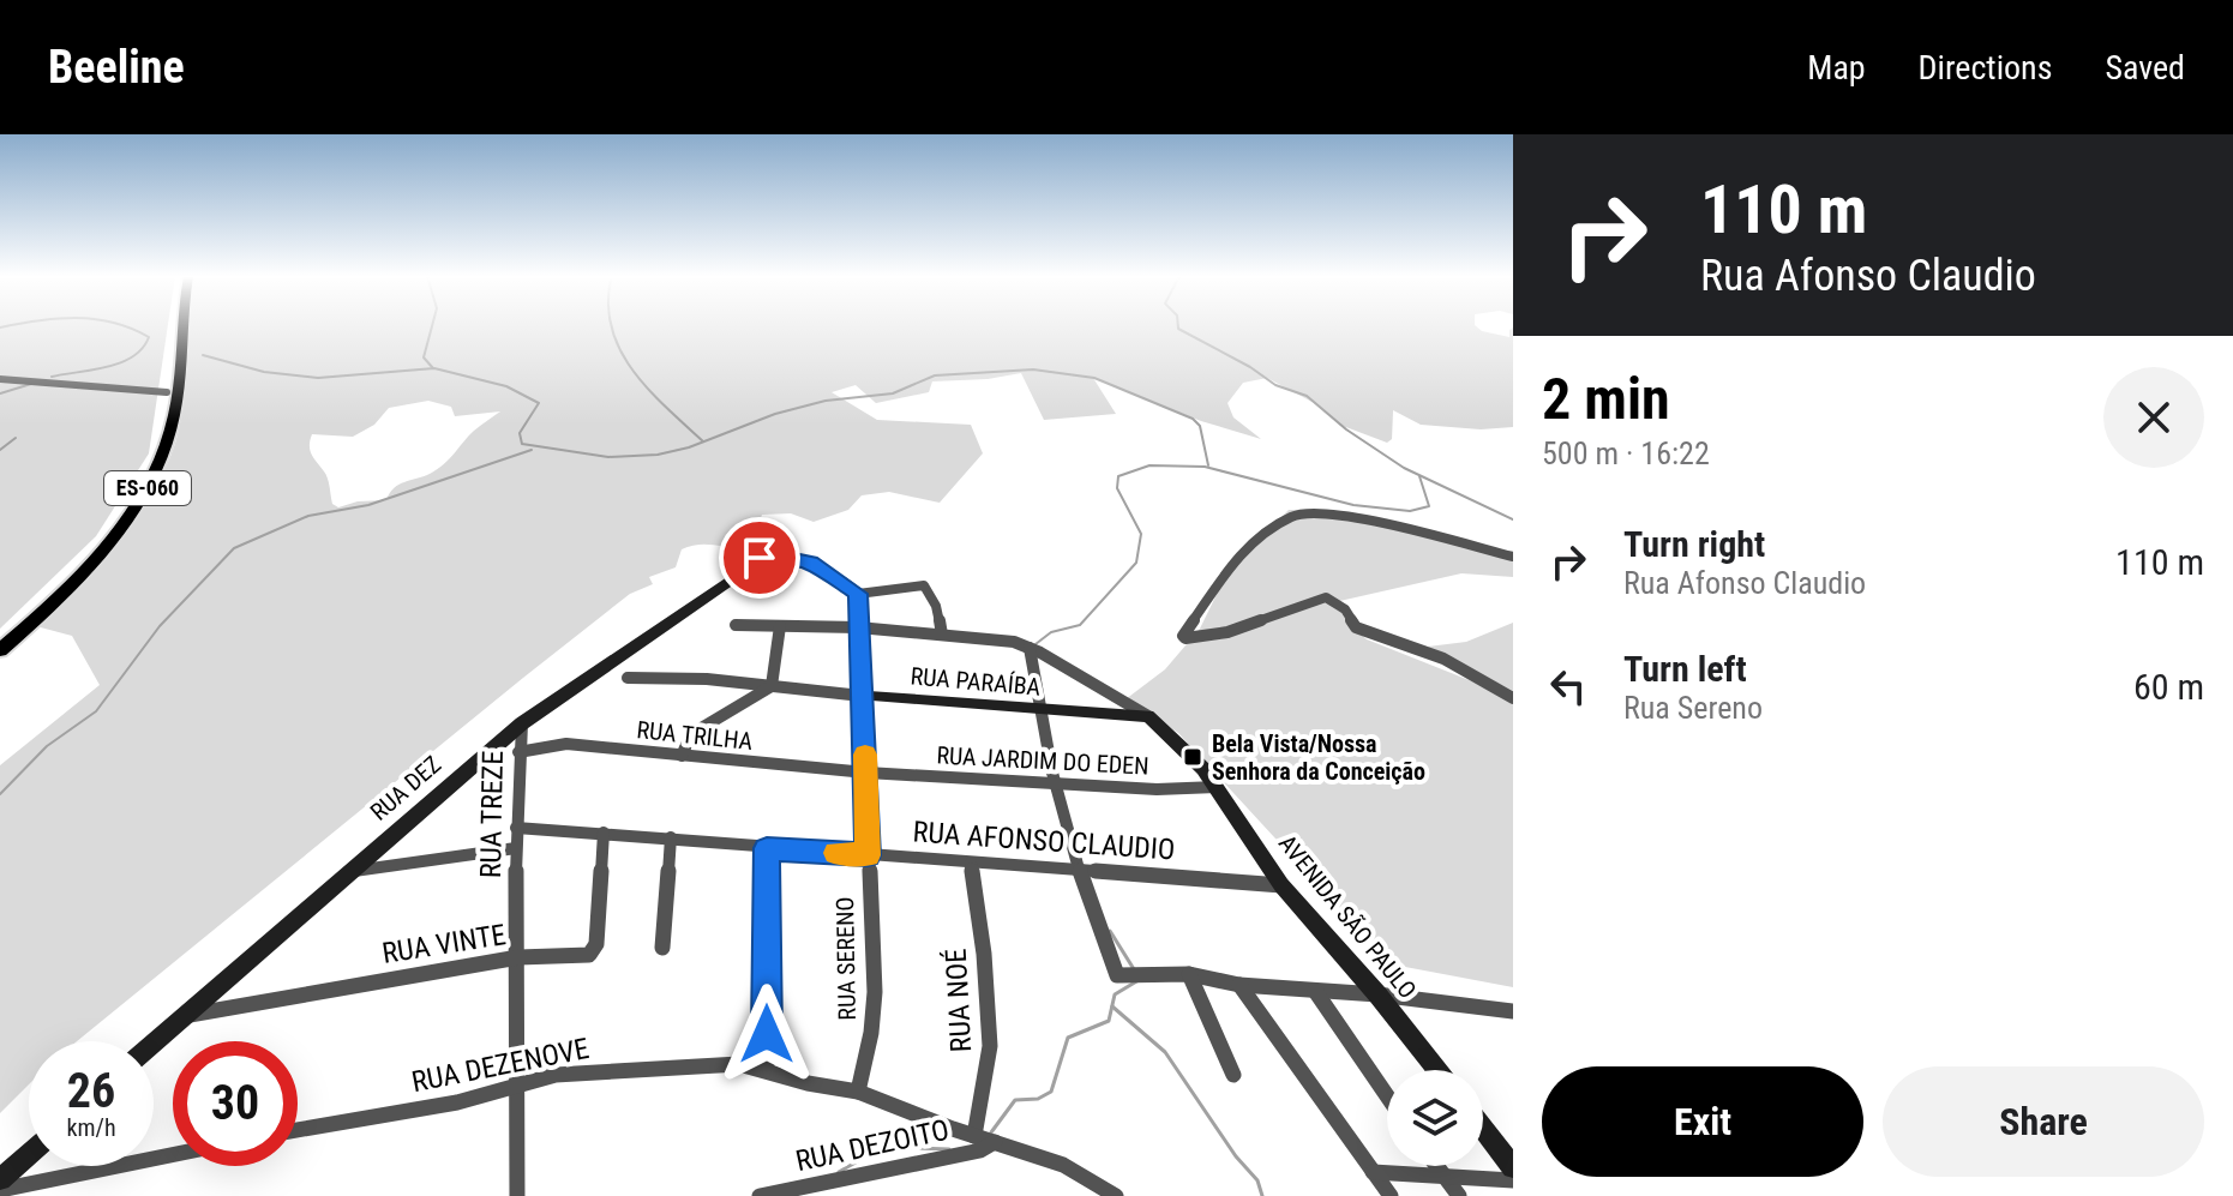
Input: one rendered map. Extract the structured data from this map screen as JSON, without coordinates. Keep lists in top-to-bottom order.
{
  "streets": {
    "main road": ["ES-060"],
    "street": [
      "RUA PARAÍBA",
      "RUA TRILHA",
      "RUA JARDIM DO EDEN",
      "RUA DEZ",
      "RUA TREZE",
      "RUA AFONSO CLAUDIO",
      "AVENIDA SÃO PAULO",
      "RUA VINTE",
      "RUA SERENO",
      "RUA NOÉ",
      "RUA DEZENOVE",
      "RUA DEZOITO"
    ]
  },
  "crossings": [
    ["RUA PARAÍBA", "AVENIDA SÃO PAULO"],
    ["RUA PARAÍBA", "RUA SERENO"],
    ["RUA TRILHA", "RUA JARDIM DO EDEN"],
    ["RUA TRILHA", "RUA TREZE"],
    ["RUA TRILHA", "RUA SERENO"],
    ["RUA JARDIM DO EDEN", "AVENIDA SÃO PAULO"],
    ["RUA JARDIM DO EDEN", "RUA SERENO"],
    ["RUA DEZ", "RUA TREZE"],
    ["RUA DEZ", "RUA VINTE"],
    ["RUA DEZ", "RUA SERENO"],
    ["RUA TREZE", "RUA AFONSO CLAUDIO"],
    ["RUA TREZE", "RUA VINTE"],
    ["RUA TREZE", "RUA DEZENOVE"],
    ["RUA AFONSO CLAUDIO", "AVENIDA SÃO PAULO"],
    ["RUA AFONSO CLAUDIO", "RUA VINTE"],
    ["RUA AFONSO CLAUDIO", "RUA SERENO"],
    ["RUA AFONSO CLAUDIO", "RUA NOÉ"],
    ["AVENIDA SÃO PAULO", "RUA SERENO"],
    ["RUA SERENO", "RUA DEZENOVE"],
    ["RUA NOÉ", "RUA DEZENOVE"],
    ["RUA DEZENOVE", "RUA DEZOITO"]
  ],
  "places": {
    "transit": ["Bela Vista/Nossa Senhora da Conceição"]
  },
  "page": {
    "header": "Beeline",
    "nav": ["Map", "Directions", "Saved"],
    "turn": ["110 m", "Rua Afonso Claudio"],
    "heading": ["2 min", "500 m · 16:22"],
    "list": [
      {
        "name": "Turn right",
        "note": "Rua Afonso Claudio",
        "value": "110 m"
      },
      {
        "name": "Turn left",
        "note": "Rua Sereno",
        "value": "60 m"
      }
    ],
    "speed": "26 km/h",
    "limit": "30",
    "buttons": ["Exit", "Share"]
  }
}
